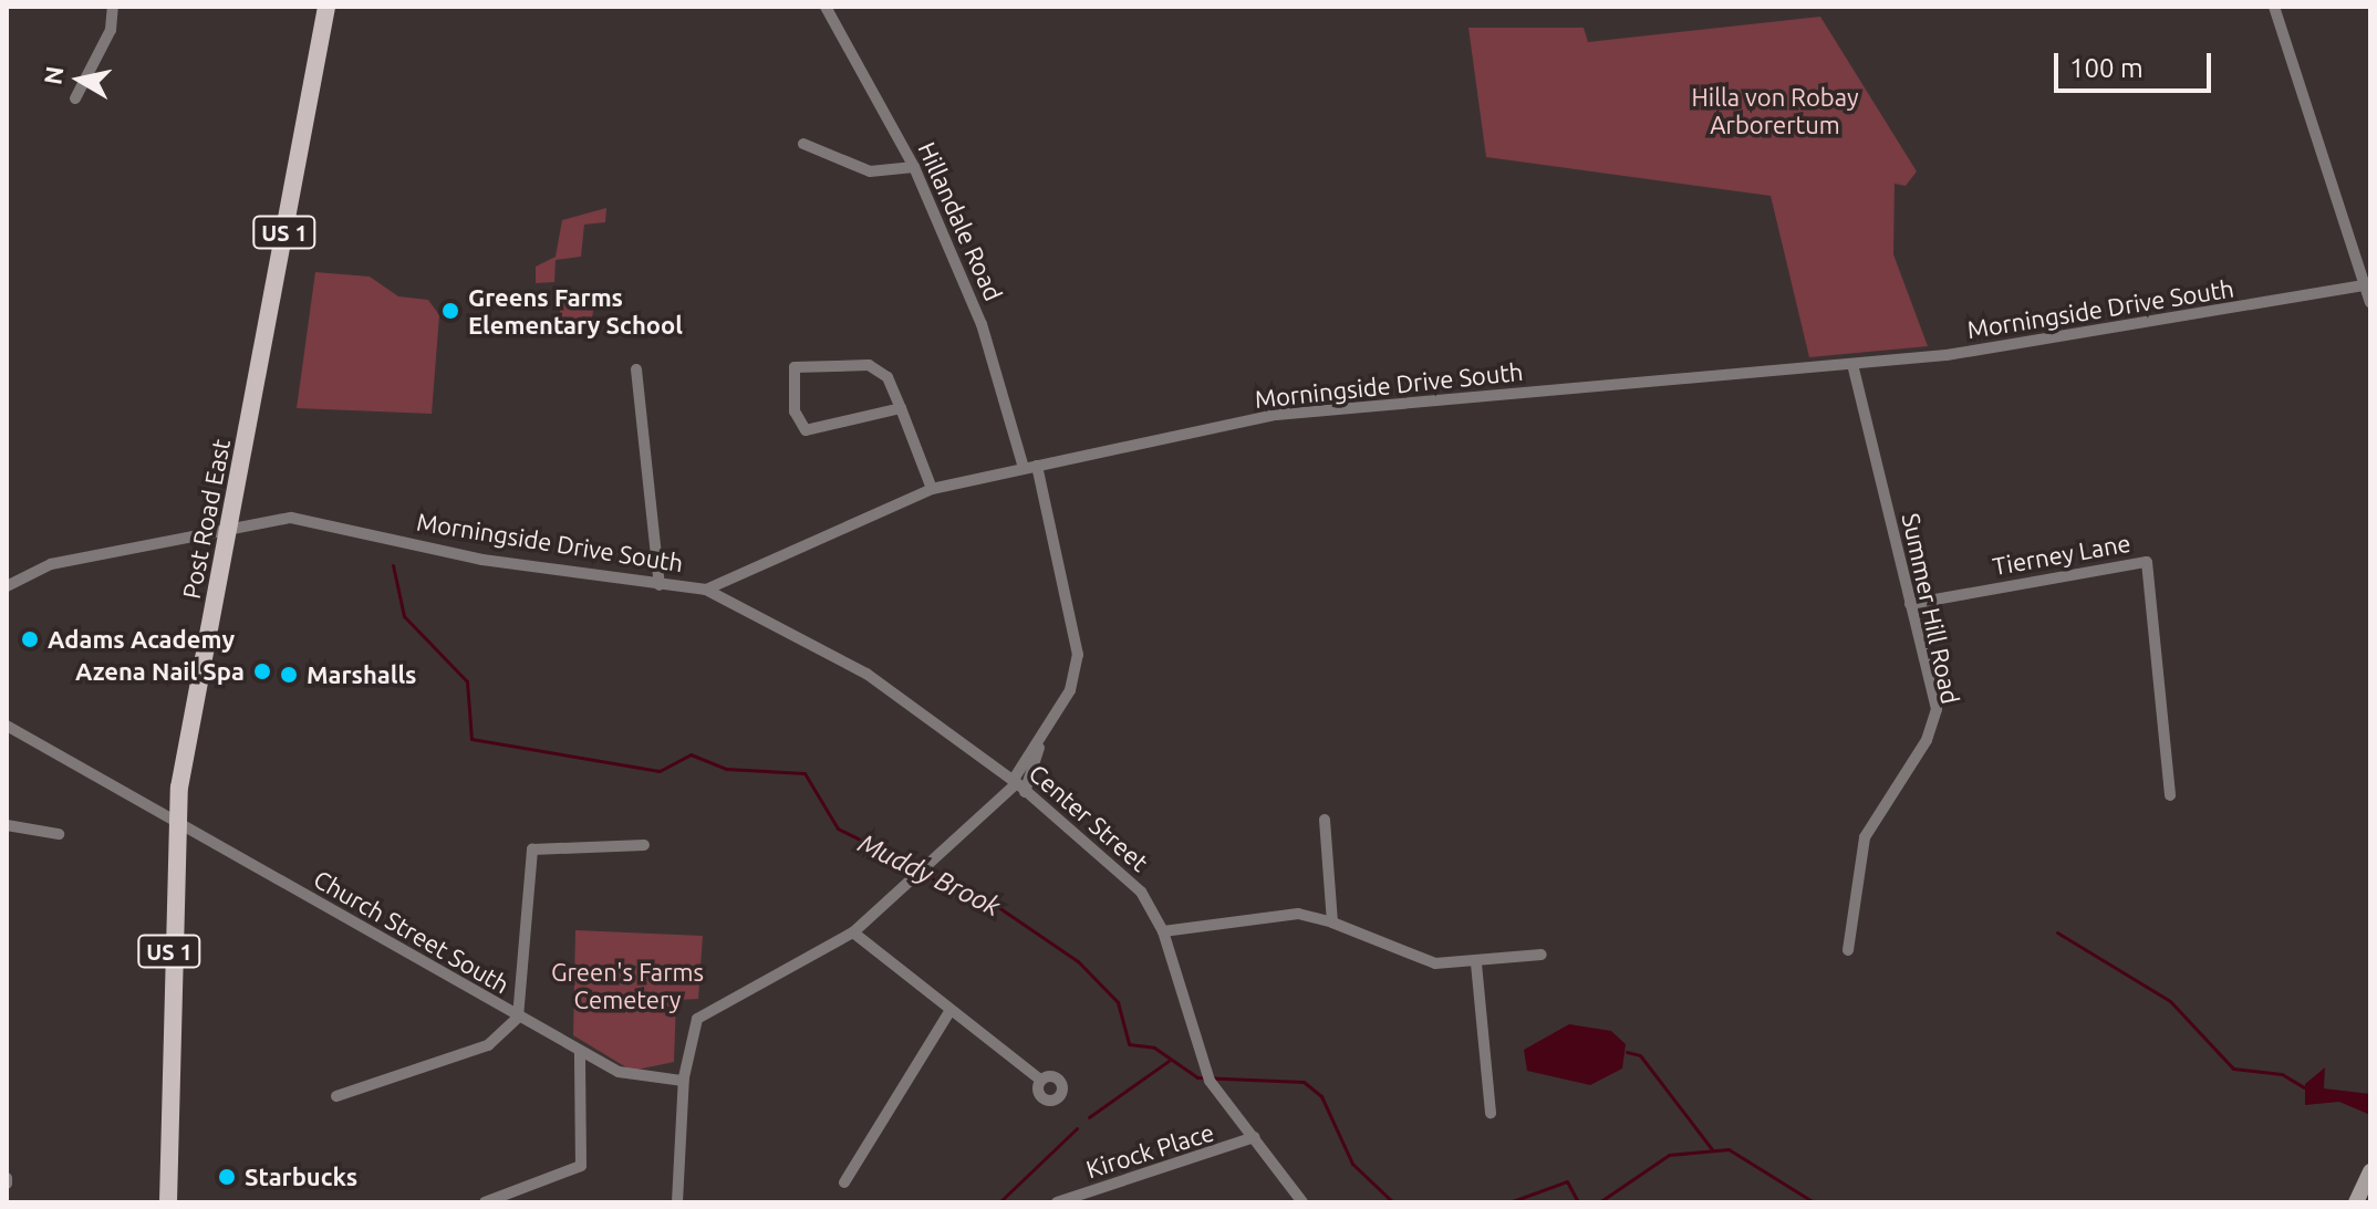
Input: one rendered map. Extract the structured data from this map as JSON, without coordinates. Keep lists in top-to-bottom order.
{
  "streets": {
    "main road": ["US 1", "Post Road East"],
    "street": [
      "Hillandale Road",
      "Morningside Drive South",
      "Tierney Lane",
      "Summer Hill Road",
      "Center Street",
      "Church Street South",
      "Kirock Place"
    ]
  },
  "crossings": [
    ["Hillandale Road", "Morningside Drive South"],
    ["Morningside Drive South", "Post Road East"],
    ["Morningside Drive South", "Summer Hill Road"],
    ["Morningside Drive South", "Center Street"],
    ["Post Road East", "Church Street South"],
    ["Tierney Lane", "Summer Hill Road"],
    ["Center Street", "Kirock Place"]
  ],
  "water": ["Muddy Brook"],
  "parks": ["Hilla von Robay Arborertum", "Green's Farms Cemetery"],
  "places": [
    "Greens Farms Elementary School",
    "Adams Academy",
    "Azena Nail Spa",
    "Marshalls",
    "Starbucks"
  ],
  "scale_bar": "100 m",
  "north": "left"
}
